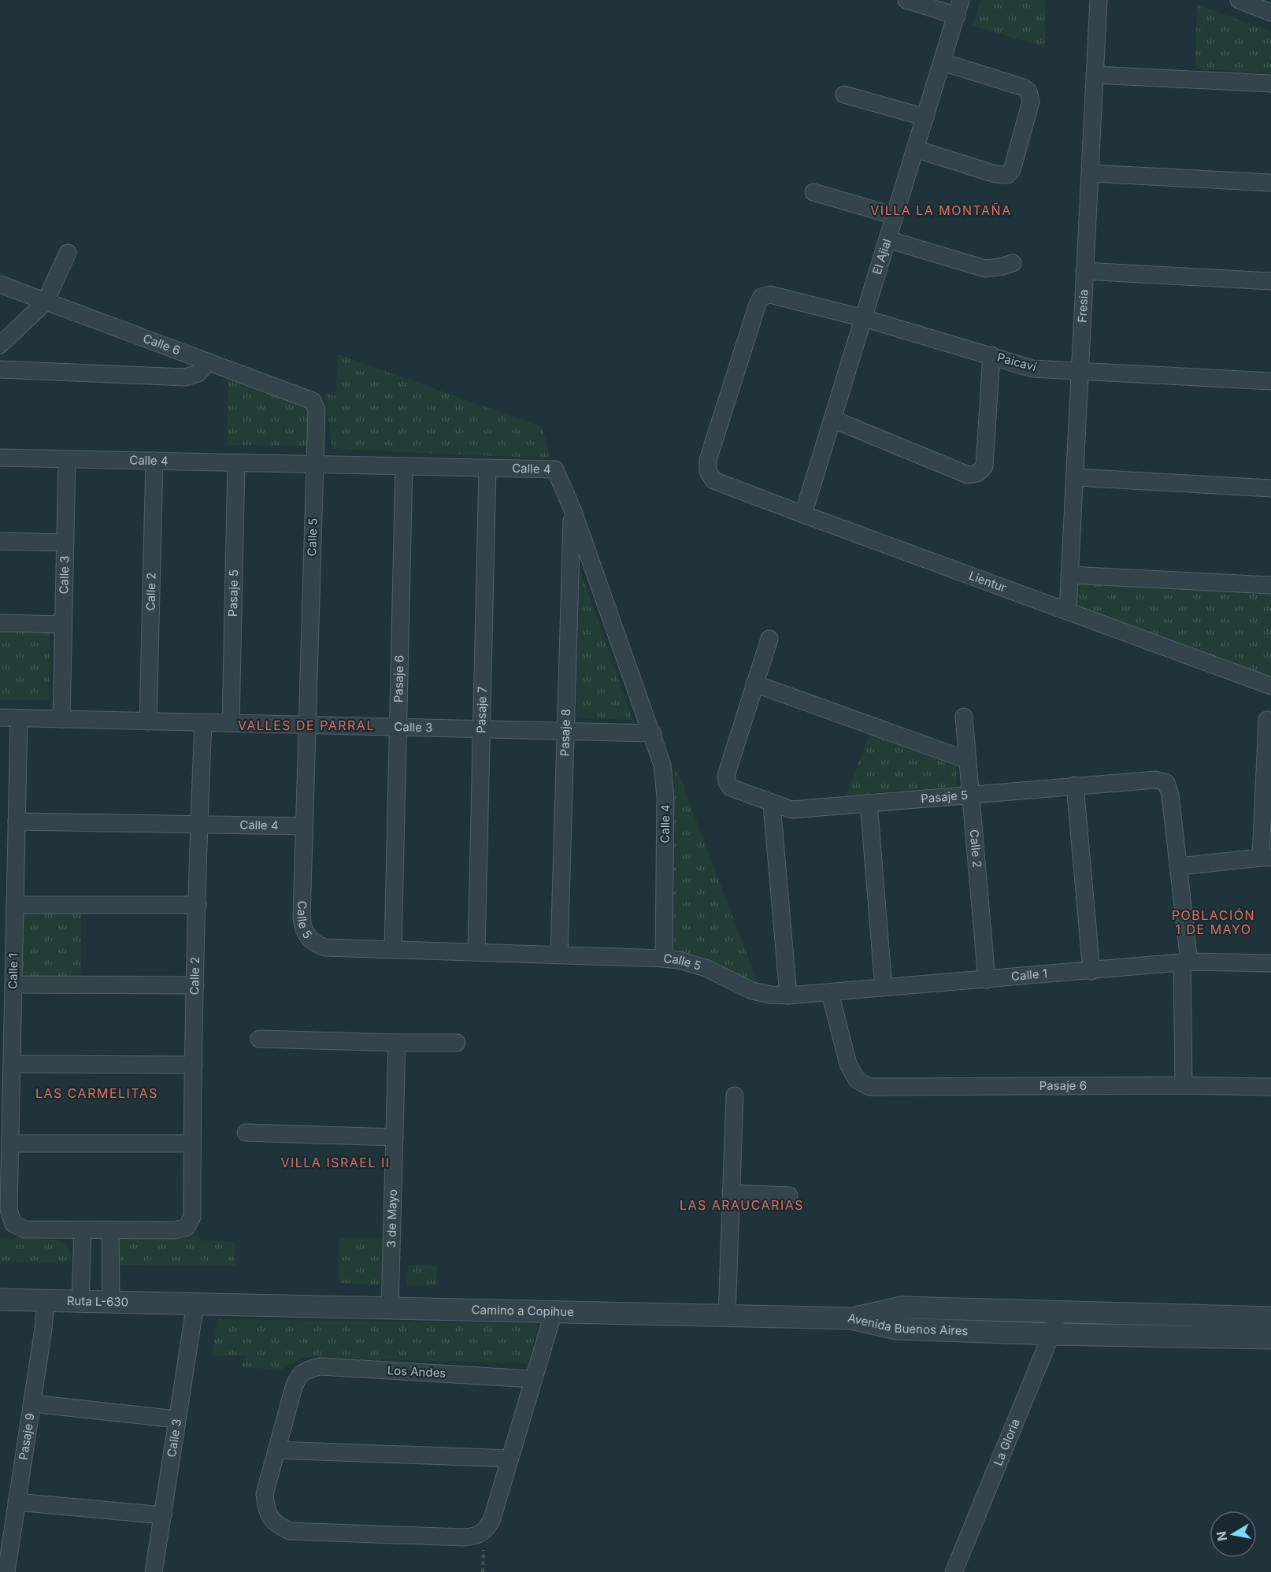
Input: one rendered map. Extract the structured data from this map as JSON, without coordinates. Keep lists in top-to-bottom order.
{
  "streets": {
    "street": [
      "El Ajial",
      "Fresia",
      "Calle 6",
      "Paicaví",
      "Calle 4",
      "Calle 5",
      "Calle 3",
      "Lientur",
      "Calle 2",
      "Pasaje 5",
      "Pasaje 6",
      "Pasaje 7",
      "Pasaje 8",
      "Calle 1",
      "3 de Mayo",
      "Ruta L-630",
      "Camino a Copihue",
      "Avenida Buenos Aires",
      "Los Andes",
      "Pasaje 9",
      "La Gloria"
    ]
  },
  "crossings": [
    ["El Ajial", "Paicaví"],
    ["El Ajial", "Lientur"],
    ["Fresia", "Paicaví"],
    ["Fresia", "Lientur"],
    ["Calle 6", "Calle 5"],
    ["Paicaví", "Lientur"],
    ["Calle 4", "Calle 5"],
    ["Calle 4", "Calle 3"],
    ["Calle 4", "Calle 2"],
    ["Calle 4", "Pasaje 5"],
    ["Calle 4", "Pasaje 6"],
    ["Calle 4", "Pasaje 7"],
    ["Calle 4", "Pasaje 8"],
    ["Calle 4", "Calle 1"],
    ["Calle 5", "Calle 3"],
    ["Calle 5", "Pasaje 6"],
    ["Calle 5", "Pasaje 7"],
    ["Calle 5", "Pasaje 8"],
    ["Calle 5", "Calle 1"],
    ["Calle 3", "Calle 2"],
    ["Calle 3", "Pasaje 5"],
    ["Calle 3", "Pasaje 6"],
    ["Calle 3", "Pasaje 7"],
    ["Calle 3", "Pasaje 8"],
    ["Calle 3", "Calle 1"],
    ["Calle 3", "Ruta L-630"],
    ["Calle 3", "Camino a Copihue"],
    ["Calle 2", "Pasaje 5"],
    ["Calle 2", "Calle 1"],
    ["Pasaje 6", "Calle 1"],
    ["3 de Mayo", "Camino a Copihue"],
    ["Ruta L-630", "Camino a Copihue"],
    ["Ruta L-630", "Pasaje 9"],
    ["Camino a Copihue", "Avenida Buenos Aires"],
    ["Avenida Buenos Aires", "La Gloria"]
  ],
  "districts": [
    "VILLA LA MONTAÑA",
    "VALLES DE PARRAL",
    "POBLACIÓN 1 DE MAYO",
    "LAS CARMELITAS",
    "VILLA ISRAEL II",
    "LAS ARAUCARIAS"
  ],
  "north": "left"
}
